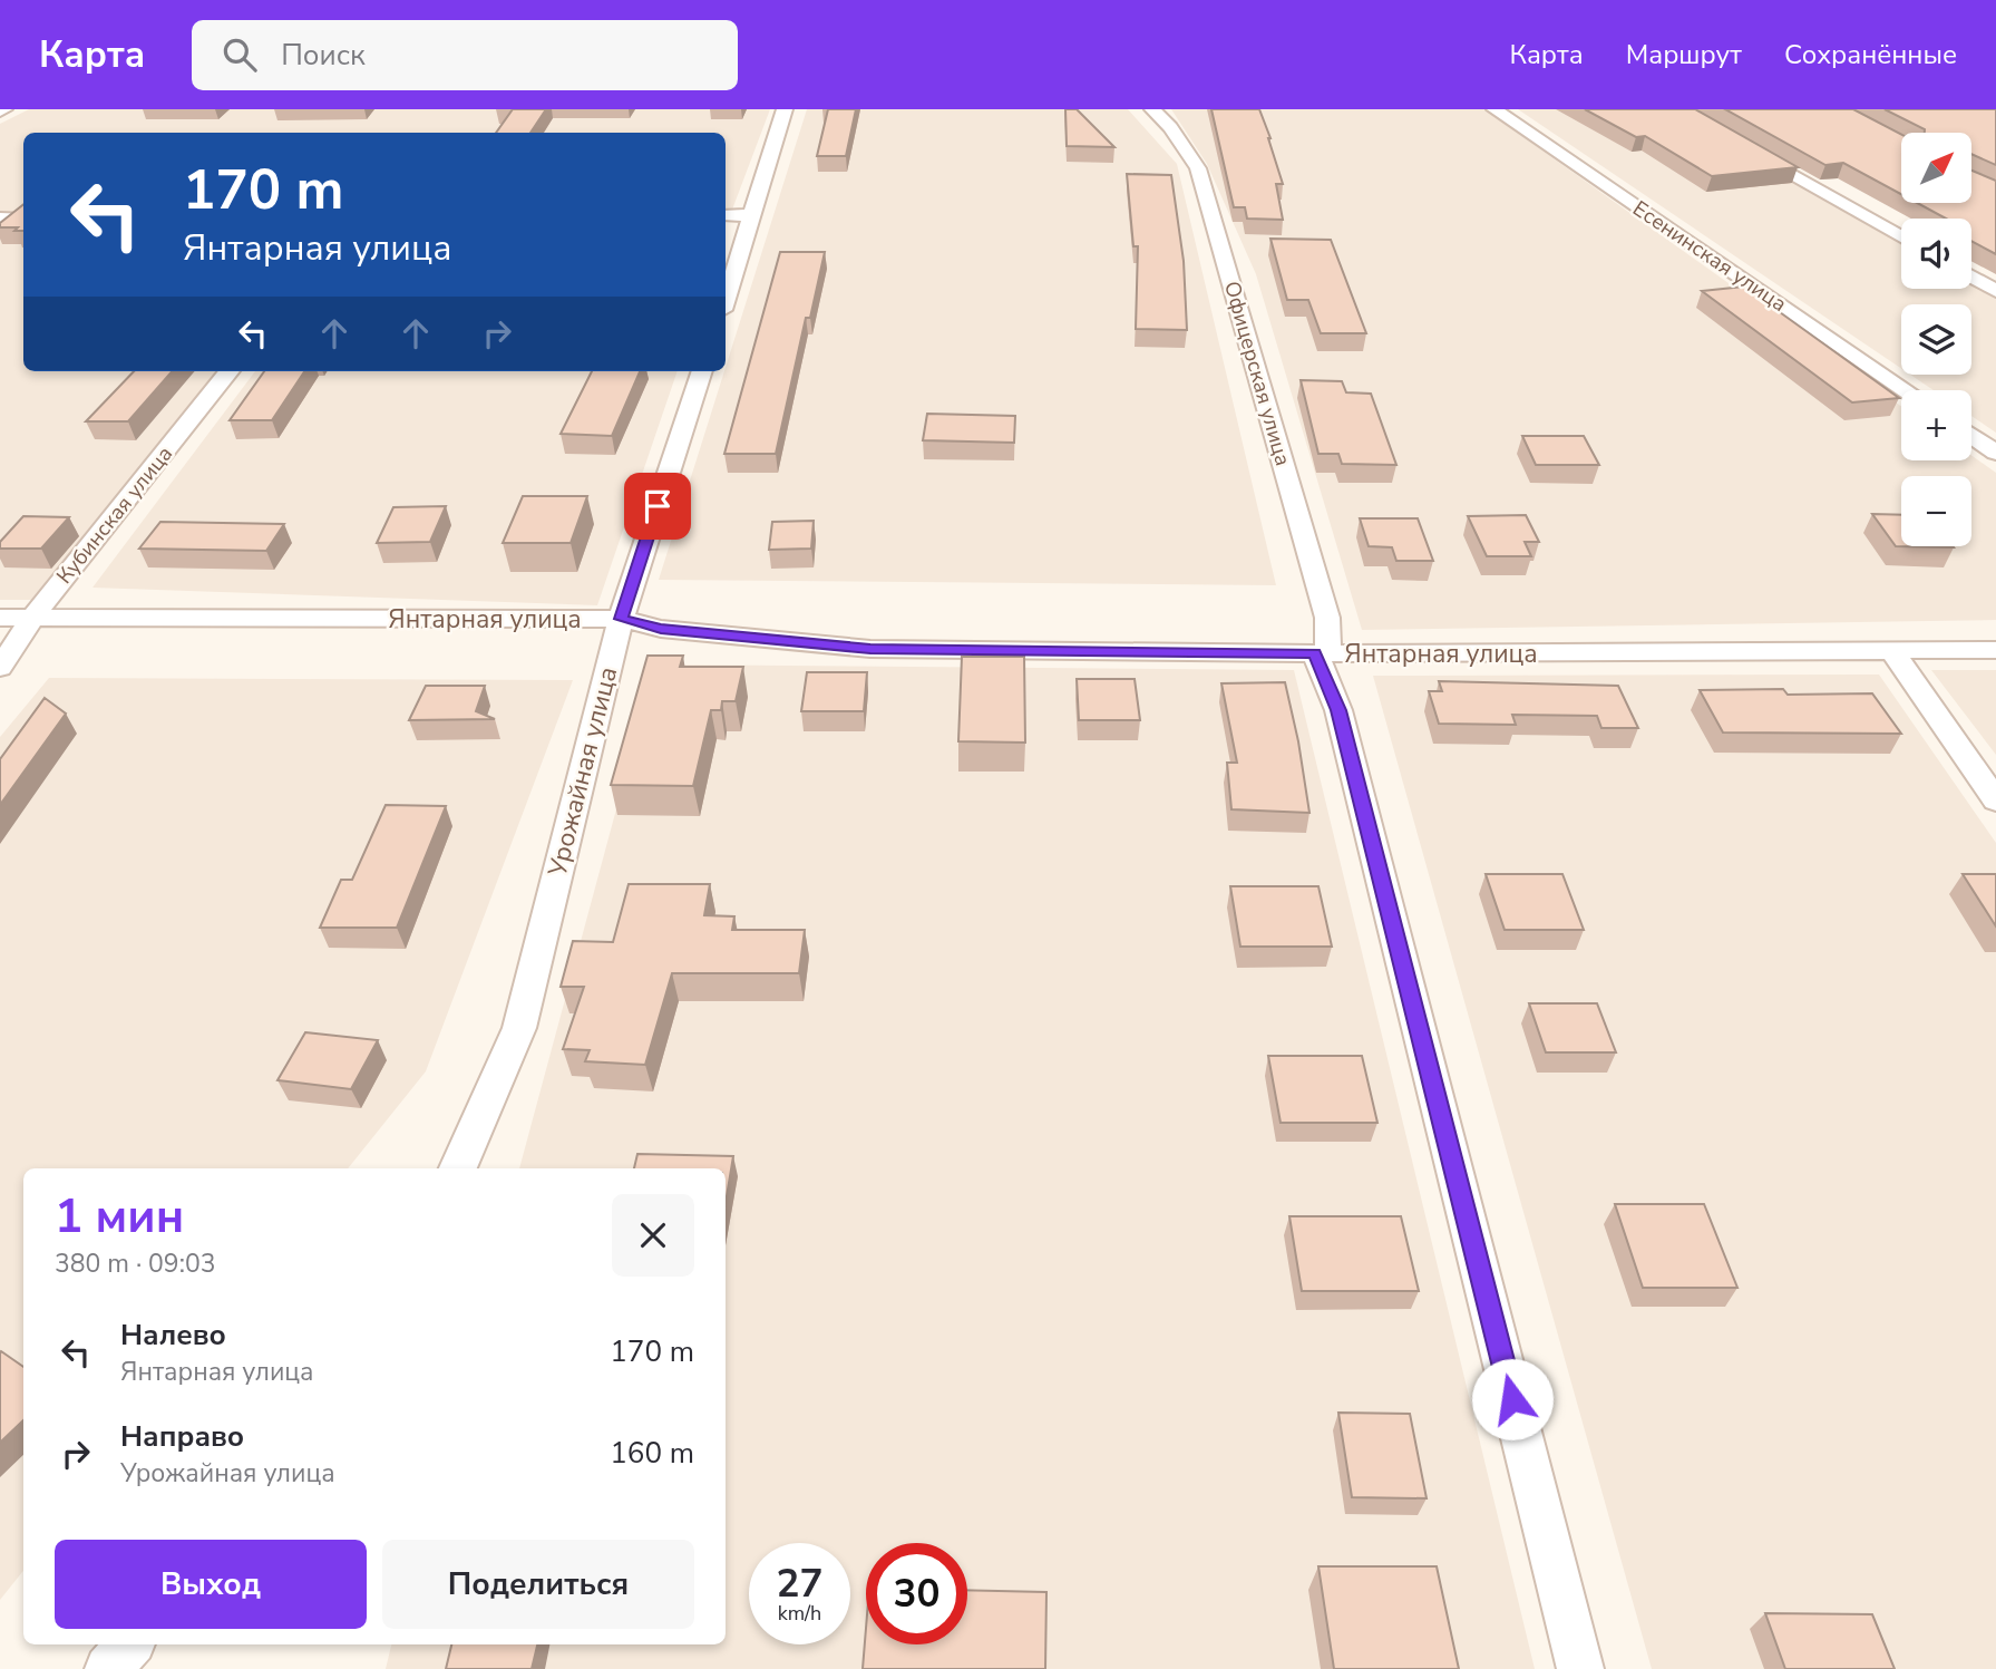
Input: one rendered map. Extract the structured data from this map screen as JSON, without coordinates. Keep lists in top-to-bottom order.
{
  "streets": {
    "street": [
      "Есенинская улица",
      "Офицерская улица",
      "Кубинская улица",
      "Янтарная улица",
      "Урожайная улица"
    ]
  },
  "crossings": [
    ["Офицерская улица", "Янтарная улица"],
    ["Кубинская улица", "Янтарная улица"],
    ["Янтарная улица", "Урожайная улица"]
  ],
  "north": "top right",
  "page": {
    "header": "Карта",
    "search": "Поиск",
    "nav": ["Карта", "Маршрут", "Сохранённые"],
    "map_buttons": ["+", "−"],
    "turn": ["170 m", "Янтарная улица"],
    "heading": ["1 мин", "380 m · 09:03"],
    "list": [
      {
        "name": "Налево",
        "note": "Янтарная улица",
        "value": "170 m"
      },
      {
        "name": "Направо",
        "note": "Урожайная улица",
        "value": "160 m"
      }
    ],
    "buttons": ["Выход", "Поделиться"],
    "speed": "27 km/h",
    "limit": "30"
  }
}
